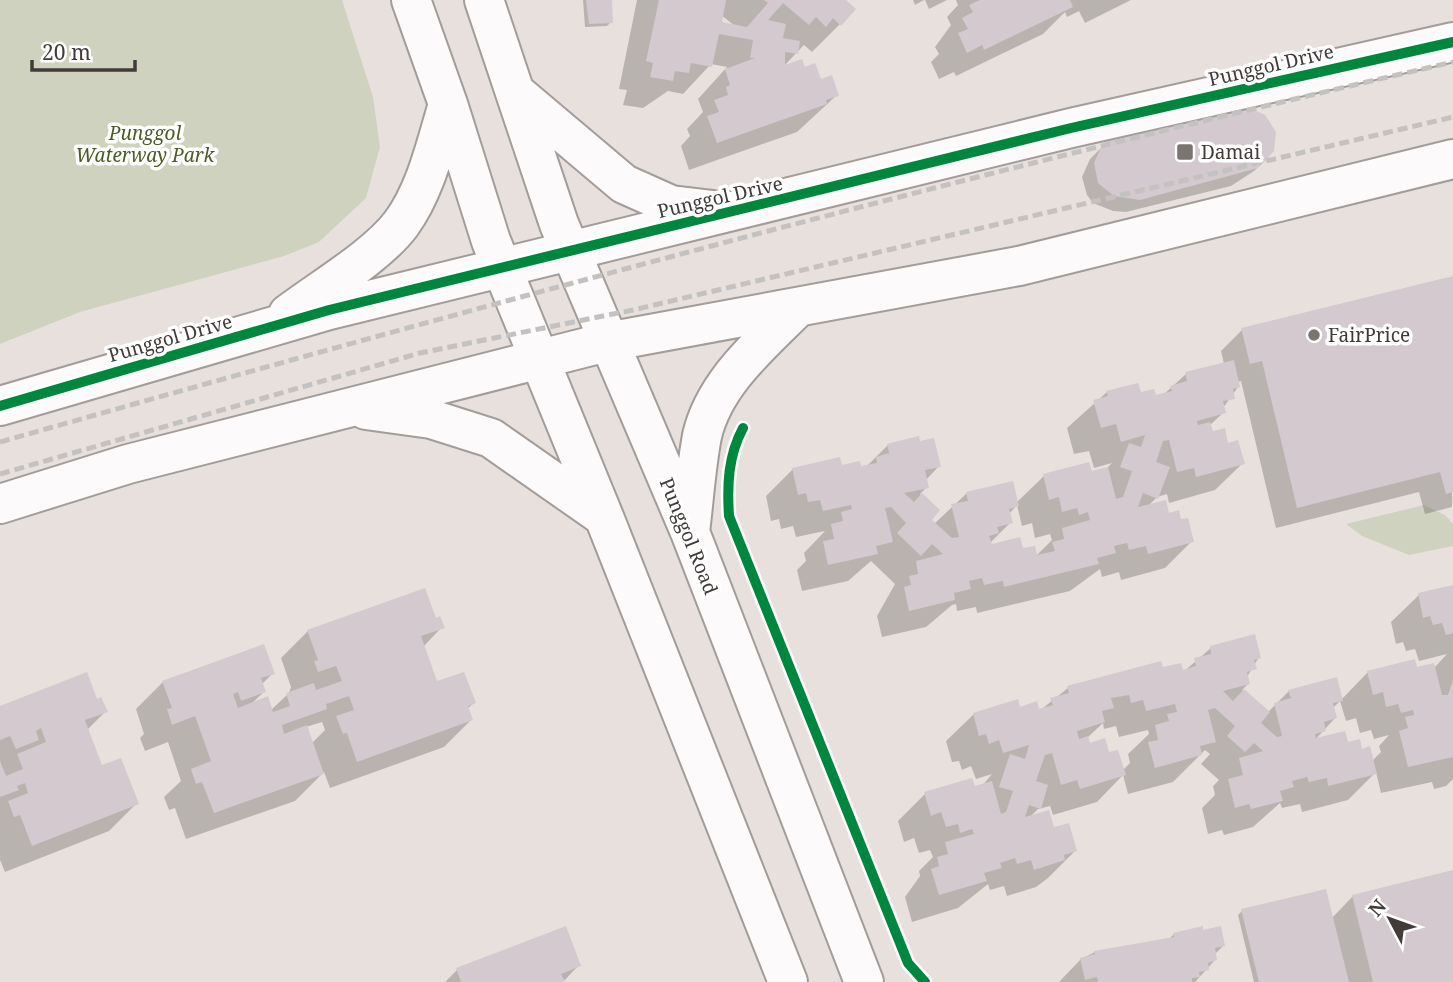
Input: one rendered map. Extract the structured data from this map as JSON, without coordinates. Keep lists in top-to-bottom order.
{
  "streets": {
    "main road": ["Punggol Drive", "Punggol Road"]
  },
  "crossings": [
    ["Punggol Drive", "Punggol Road"]
  ],
  "parks": ["Punggol Waterway Park"],
  "places": {
    "transit": ["Damai"],
    "other": ["FairPrice"]
  },
  "scale_bar": "20 m",
  "north": "top left"
}
